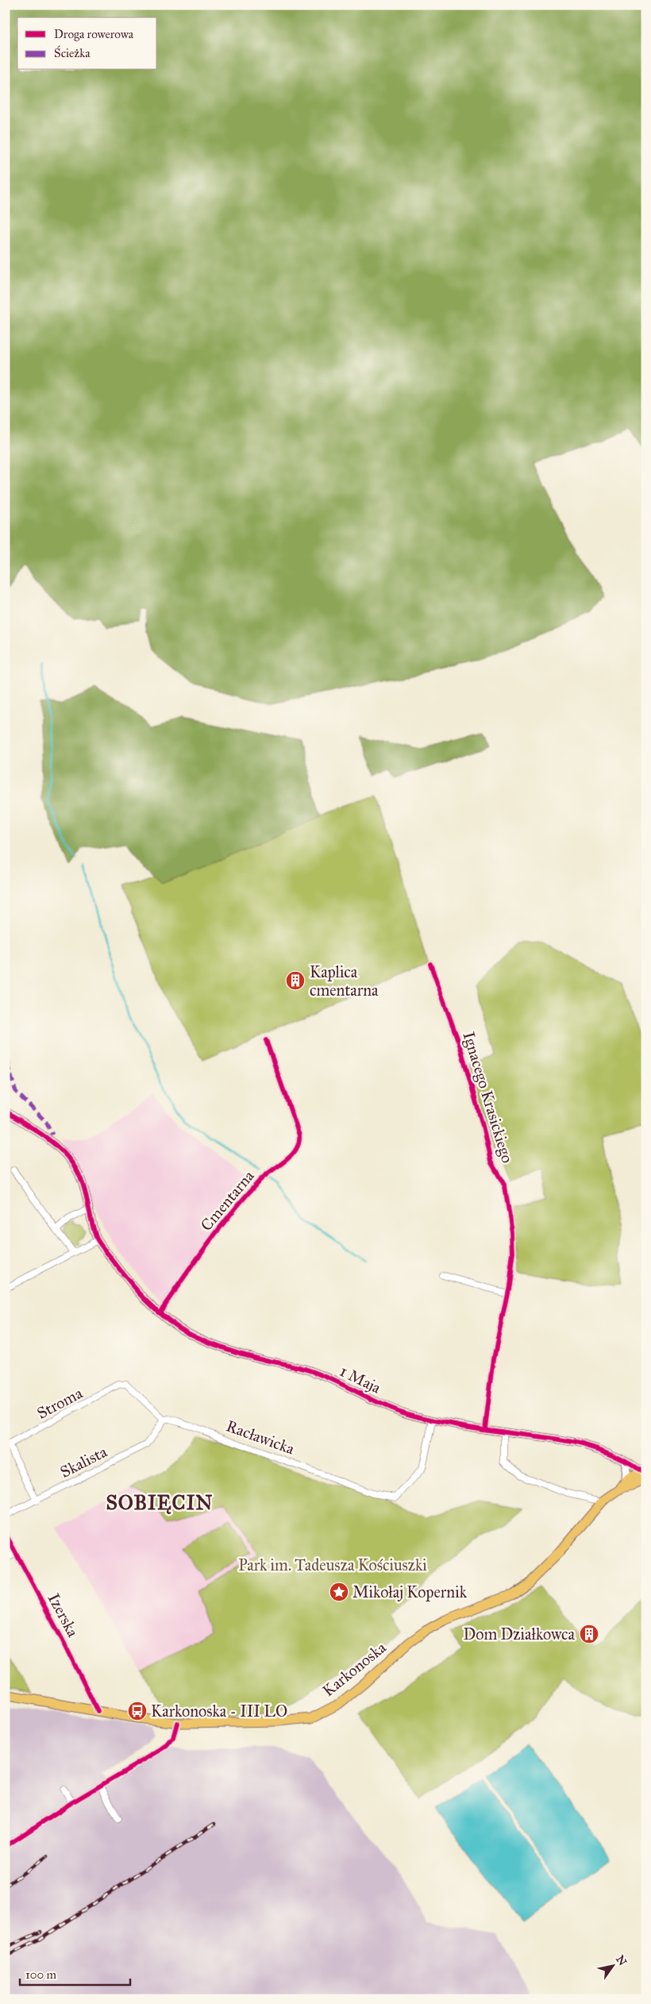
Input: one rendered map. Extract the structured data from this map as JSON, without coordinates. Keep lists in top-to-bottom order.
{
  "streets": {
    "main road": ["Karkonoska"],
    "street": [
      "Ignacego Krasickiego",
      "Cmentarna",
      "1 Maja",
      "Stroma",
      "Racławicka",
      "Skalista",
      "Izerska"
    ]
  },
  "crossings": [
    ["Ignacego Krasickiego", "1 Maja"],
    ["Cmentarna", "1 Maja"],
    ["1 Maja", "Racławicka"],
    ["1 Maja", "Karkonoska"],
    ["Stroma", "Racławicka"],
    ["Stroma", "Skalista"],
    ["Racławicka", "Skalista"],
    ["Izerska", "Karkonoska"]
  ],
  "districts": ["SOBIĘCIN"],
  "parks": ["Park im. Tadeusza Kościuszki"],
  "places": {
    "building": ["Kaplica cmentarna", "Dom Działkowca"],
    "place": ["Mikołaj Kopernik"],
    "bus stop": ["Karkonoska - III LO"]
  },
  "legend": ["Droga rowerowa", "Ścieżka"],
  "scale_bar": "100 m",
  "north": "top right"
}
